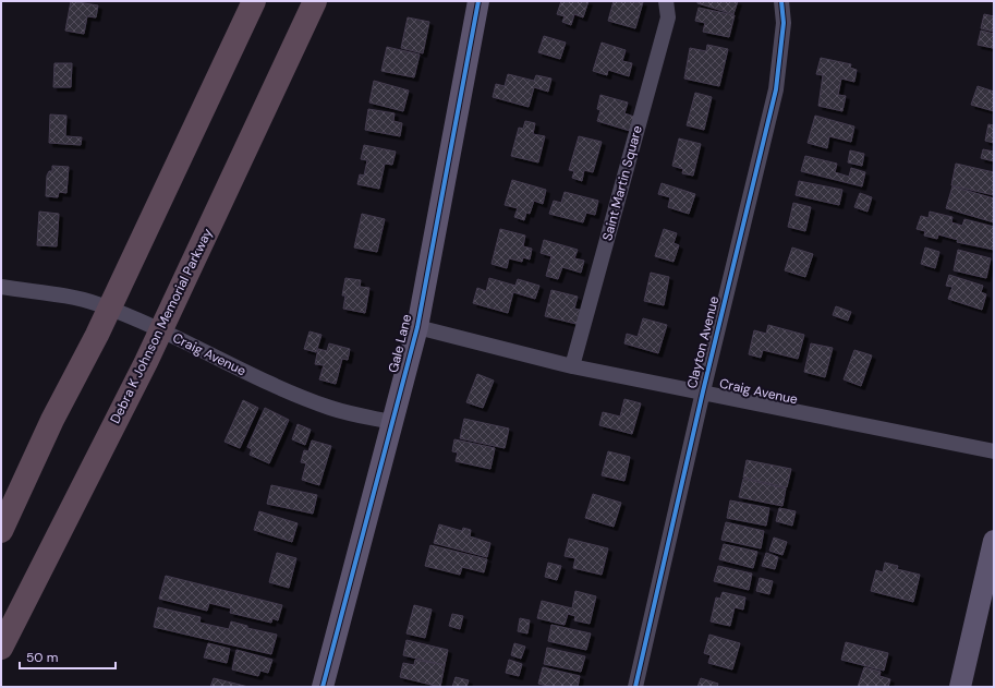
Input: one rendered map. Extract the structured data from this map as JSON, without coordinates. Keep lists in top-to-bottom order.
{
  "streets": {
    "highway": ["Debra K Johnson Memorial Parkway"],
    "street": [
      "Saint Martin Square",
      "Clayton Avenue",
      "Gale Lane",
      "Craig Avenue"
    ]
  },
  "crossings": [
    ["Saint Martin Square", "Craig Avenue"],
    ["Clayton Avenue", "Craig Avenue"],
    ["Gale Lane", "Craig Avenue"]
  ],
  "scale_bar": "50 m"
}
